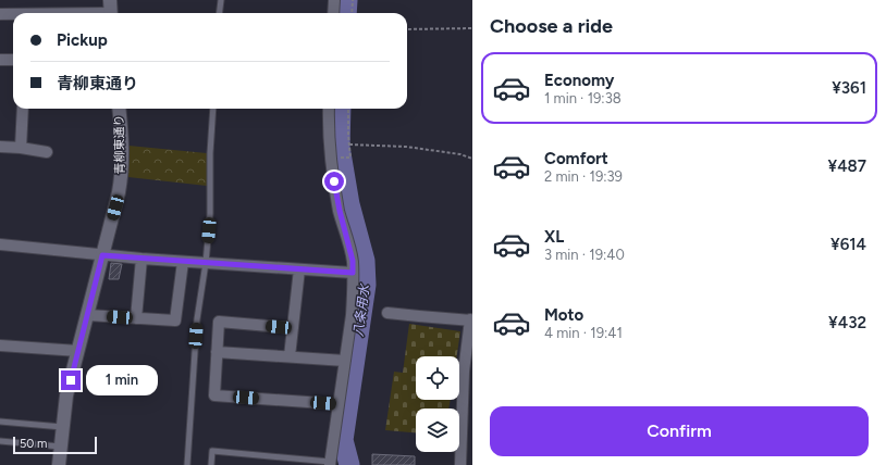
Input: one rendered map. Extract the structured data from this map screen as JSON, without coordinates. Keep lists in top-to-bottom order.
{
  "streets": {
    "street": ["青柳東通り"]
  },
  "water": ["八条用水"],
  "scale_bar": "50 m",
  "page": {
    "heading": "Choose a ride",
    "banner": ["Pickup", "青柳東通り"],
    "list": [
      {
        "name": "Economy",
        "note": "1 min · 19:38",
        "value": "¥361"
      },
      {
        "name": "Comfort",
        "note": "2 min · 19:39",
        "value": "¥487"
      },
      {
        "name": "XL",
        "note": "3 min · 19:40",
        "value": "¥614"
      },
      {
        "name": "Moto",
        "note": "4 min · 19:41",
        "value": "¥432"
      }
    ],
    "bubble": "1 min",
    "buttons": "Confirm",
    "scale": "50 m"
  }
}
